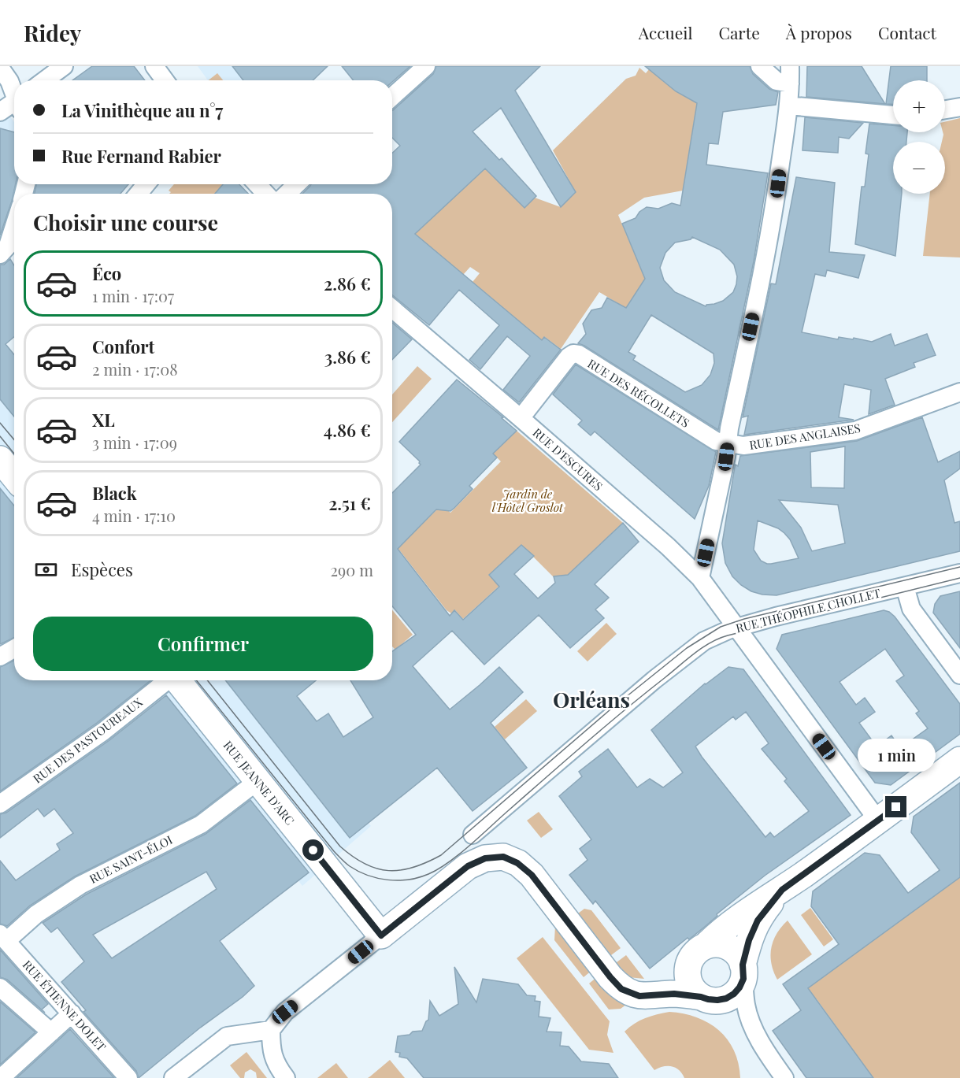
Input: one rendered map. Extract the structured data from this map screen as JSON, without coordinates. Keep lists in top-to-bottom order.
{
  "streets": {
    "street": [
      "RUE DES RÉCOLLETS",
      "RUE DES ANGLAISES",
      "RUE D'ESCURES",
      "RUE THÉOPHILE CHOLLET",
      "RUE DES PASTOUREAUX",
      "RUE JEANNE D'ARC",
      "RUE SAINT-ÉLOI",
      "RUE ÉTIENNE DOLET"
    ]
  },
  "crossings": [
    ["RUE DES RÉCOLLETS", "RUE DES ANGLAISES"],
    ["RUE DES RÉCOLLETS", "RUE D'ESCURES"],
    ["RUE D'ESCURES", "RUE THÉOPHILE CHOLLET"],
    ["RUE JEANNE D'ARC", "RUE SAINT-ÉLOI"],
    ["RUE SAINT-ÉLOI", "RUE ÉTIENNE DOLET"]
  ],
  "districts": ["Orléans"],
  "parks": ["Jardin de l'Hôtel Groslot"],
  "page": {
    "header": "Ridey",
    "nav": [
      "Accueil",
      "Carte",
      "À propos",
      "Contact"
    ],
    "map_buttons": ["+", "−"],
    "banner": ["La Vinithèque au n°7", "Rue Fernand Rabier"],
    "heading": "Choisir une course",
    "list": [
      {
        "name": "Éco",
        "note": "1 min · 17:07",
        "value": "2.86 €"
      },
      {
        "name": "Confort",
        "note": "2 min · 17:08",
        "value": "3.86 €"
      },
      {
        "name": "XL",
        "note": "3 min · 17:09",
        "value": "4.86 €"
      },
      {
        "name": "Black",
        "note": "4 min · 17:10",
        "value": "2.51 €"
      }
    ],
    "pay": ["Espèces", "290 m"],
    "buttons": "Confirmer",
    "bubble": "1 min"
  }
}
